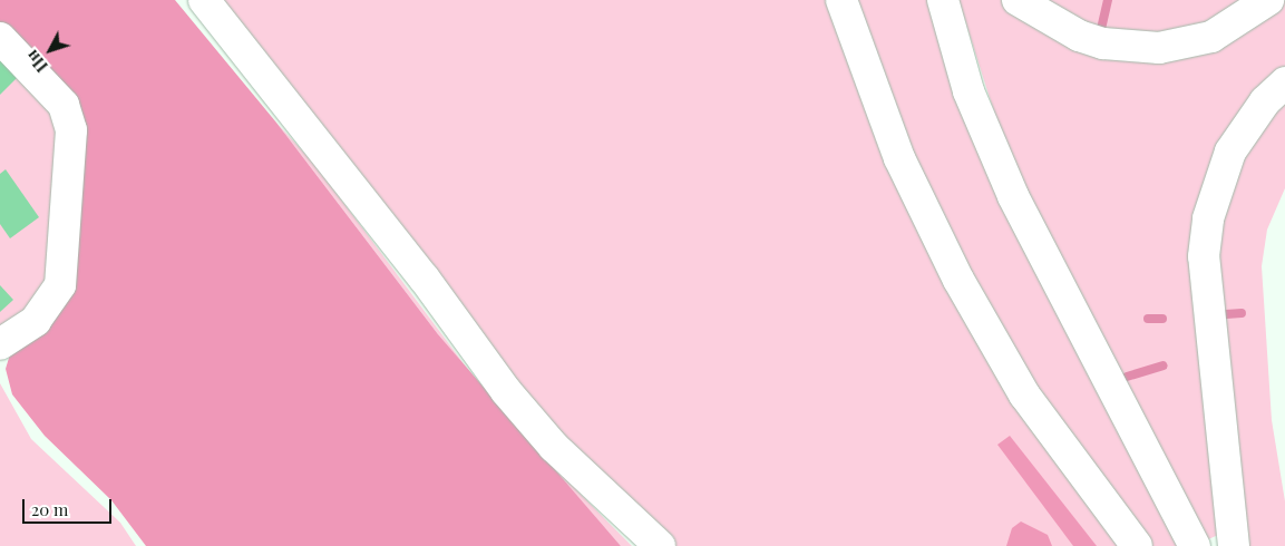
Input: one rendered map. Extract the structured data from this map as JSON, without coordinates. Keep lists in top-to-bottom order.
{
  "scale_bar": "20 m",
  "north": "bottom left"
}
